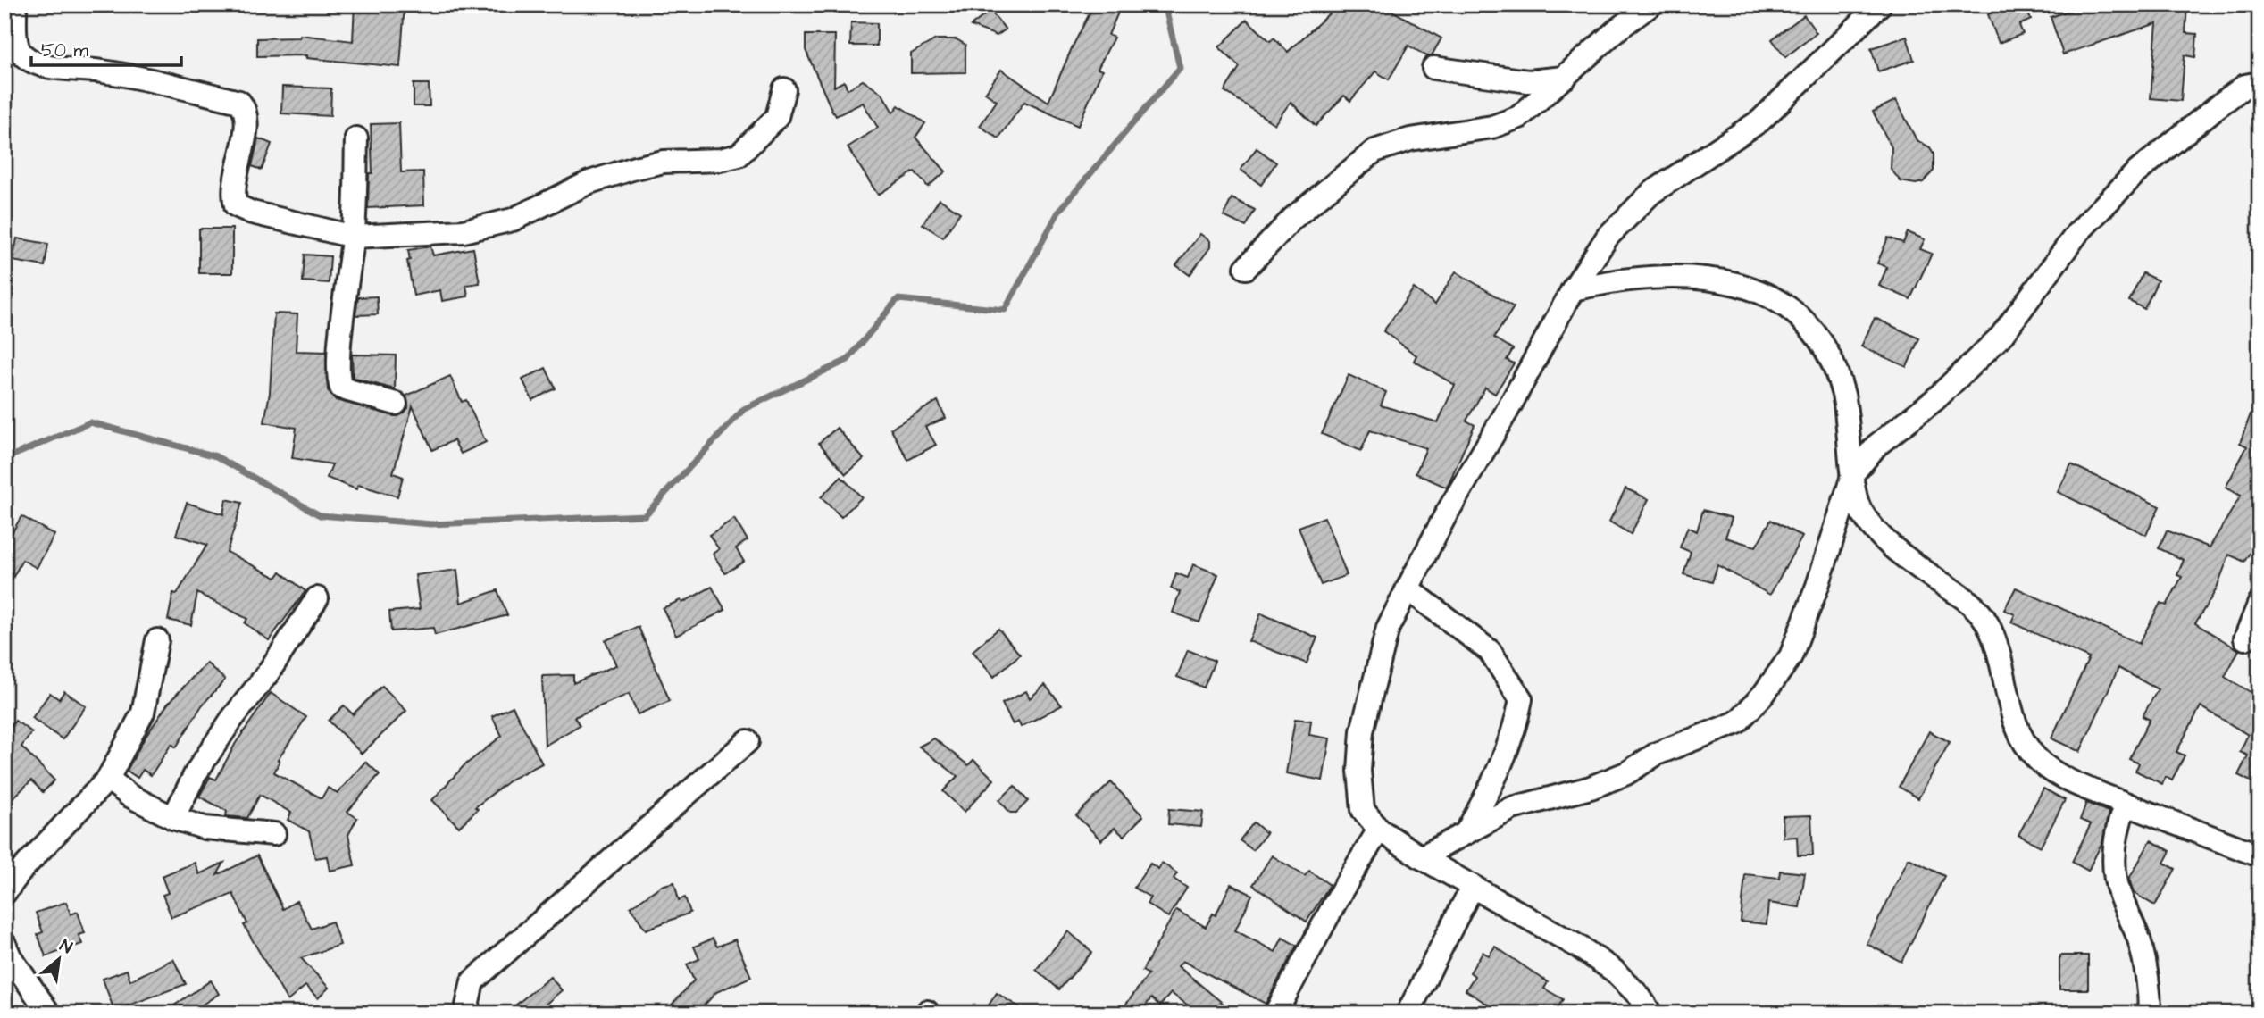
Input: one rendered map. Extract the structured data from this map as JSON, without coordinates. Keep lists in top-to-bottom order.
{
  "scale_bar": "50 m",
  "north": "top right"
}
